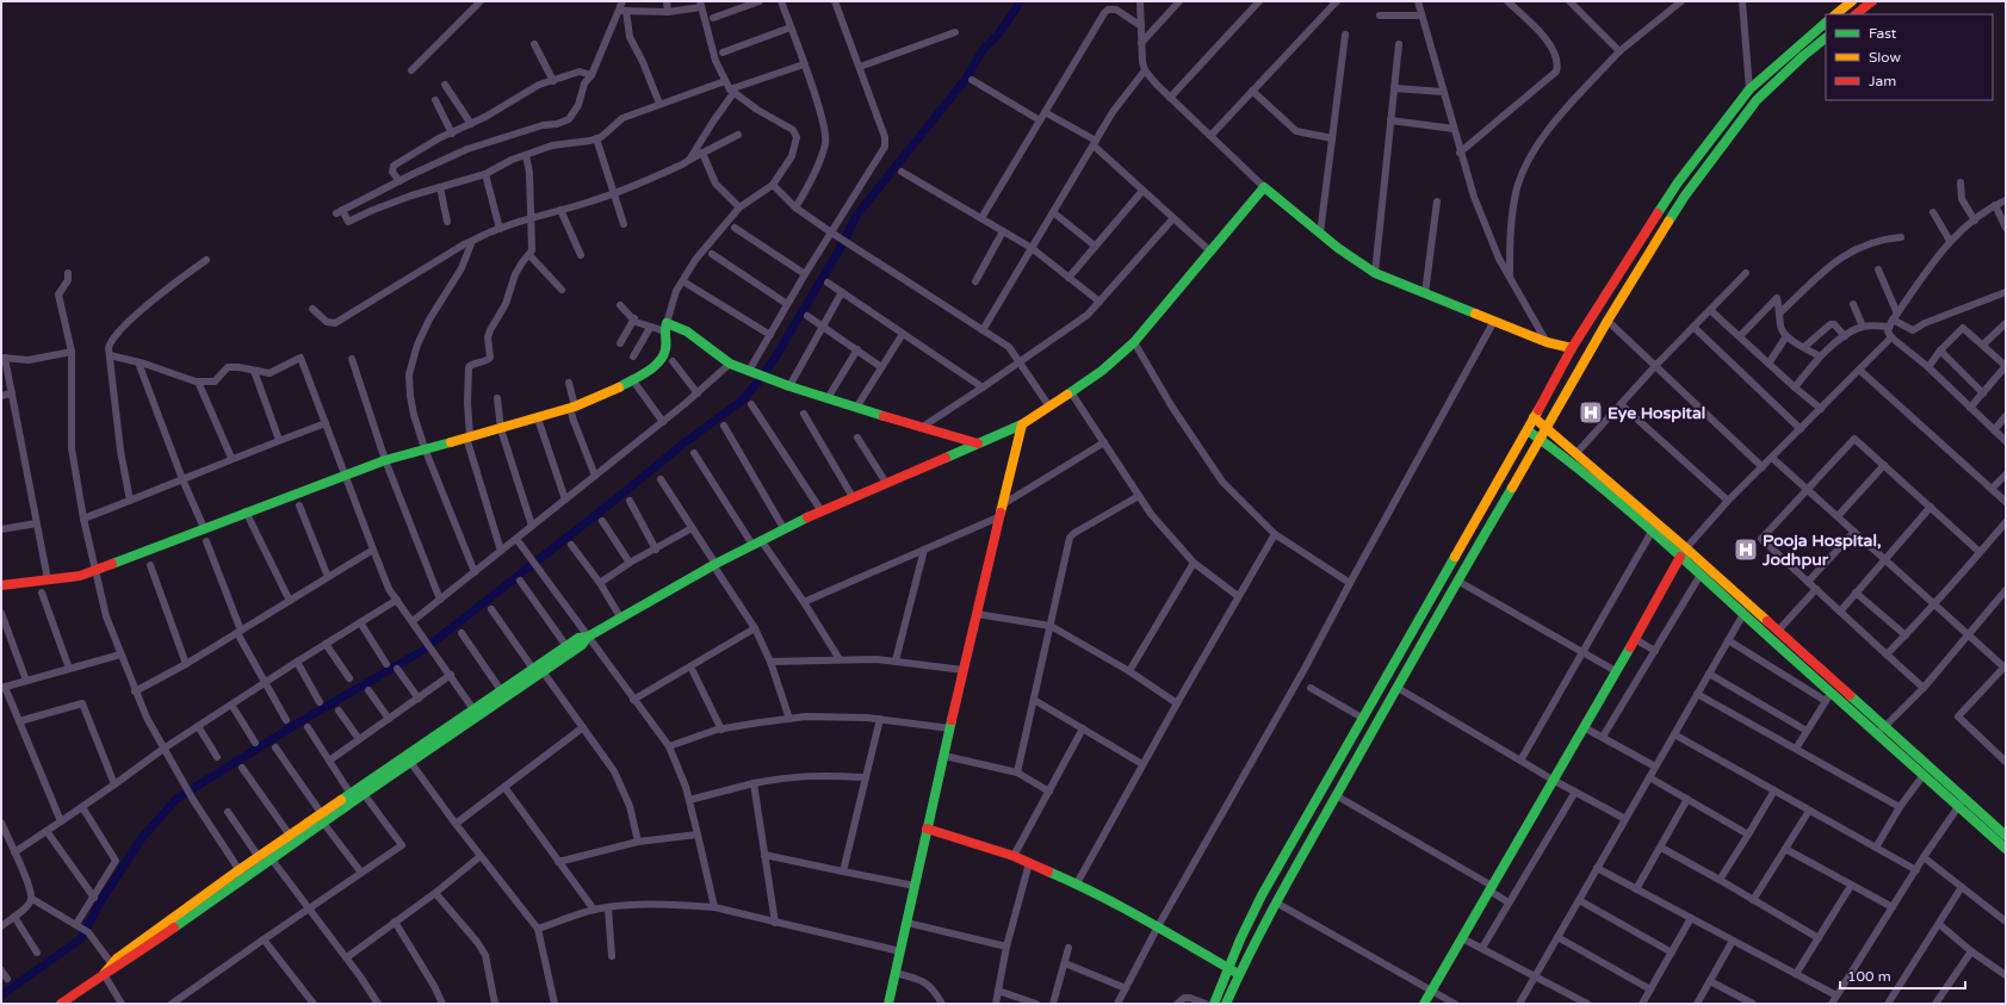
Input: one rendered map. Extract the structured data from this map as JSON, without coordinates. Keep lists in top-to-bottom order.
{
  "places": {
    "hospital": ["Eye Hospital", "Pooja Hospital, Jodhpur"]
  },
  "legend": ["Fast", "Slow", "Jam"],
  "scale_bar": "100 m"
}
